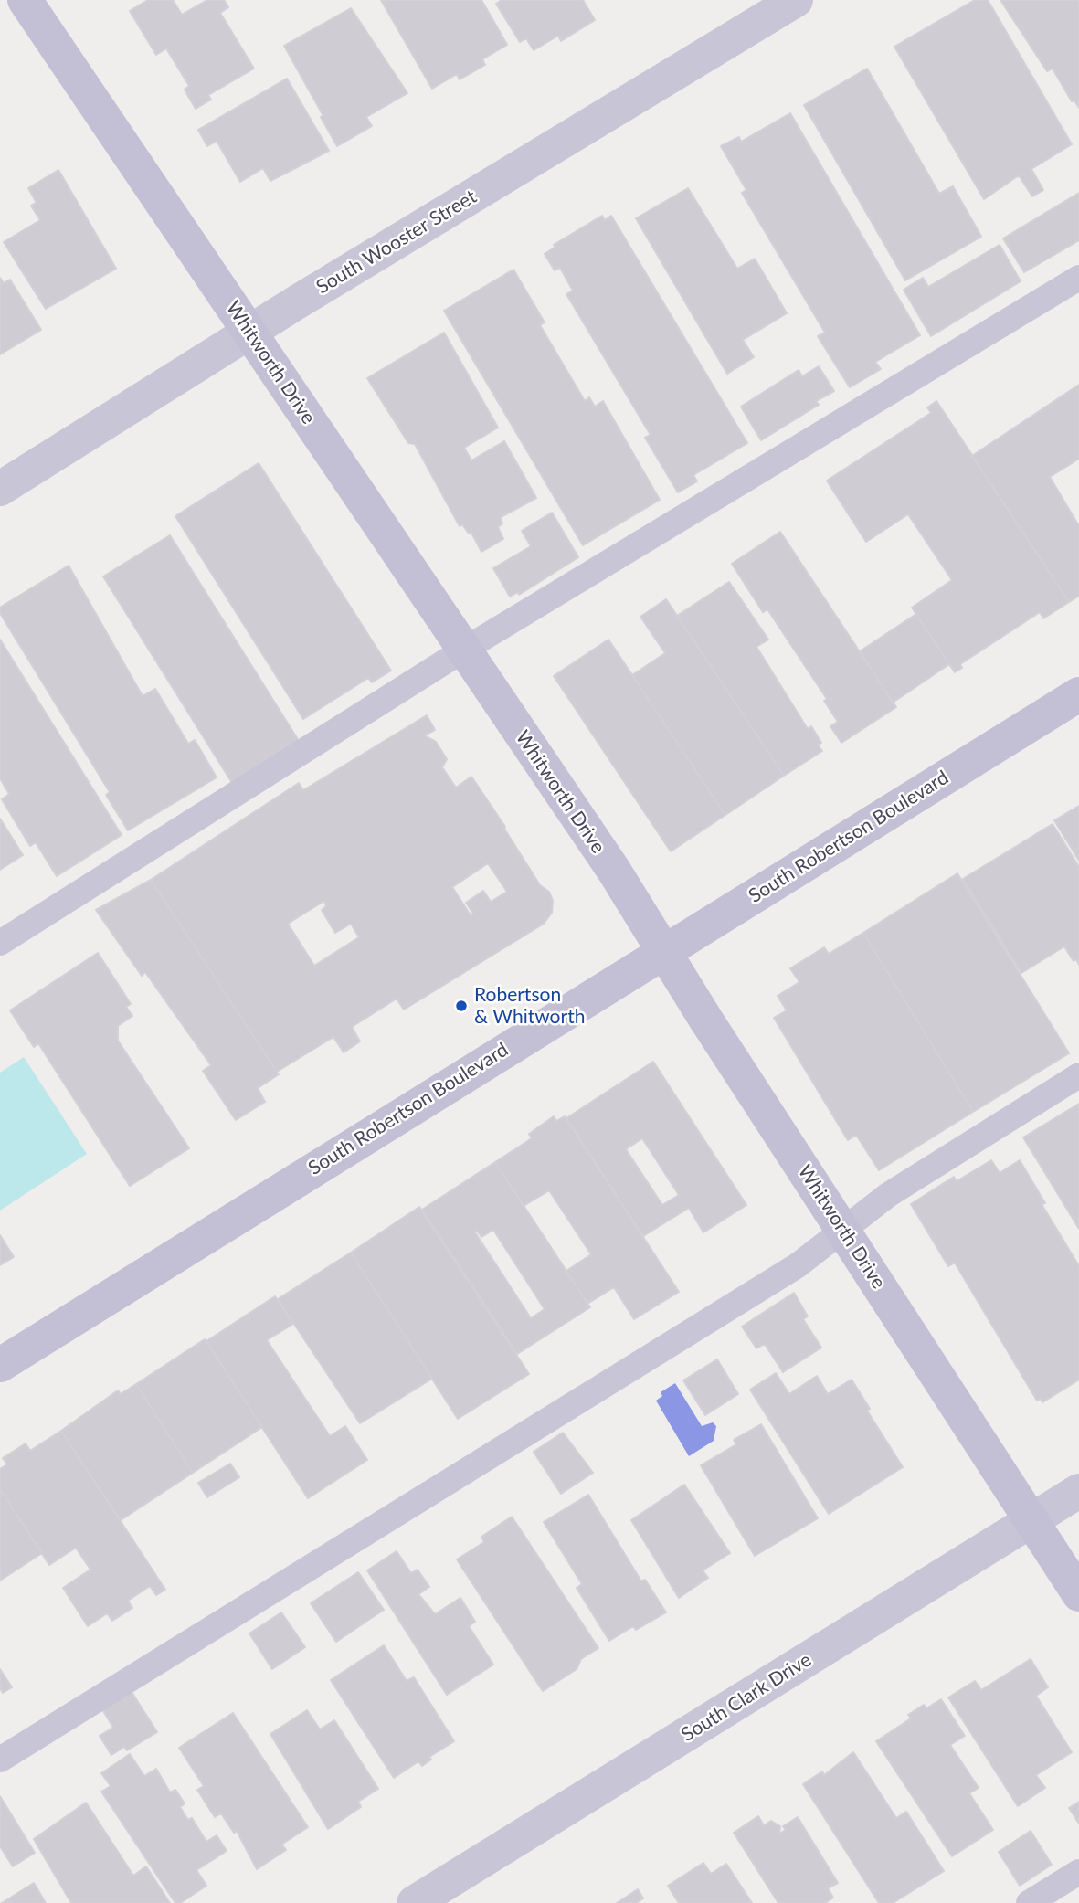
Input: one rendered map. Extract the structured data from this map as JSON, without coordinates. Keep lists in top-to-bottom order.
{
  "streets": {
    "street": [
      "South Wooster Street",
      "Whitworth Drive",
      "South Robertson Boulevard",
      "South Clark Drive"
    ]
  },
  "crossings": [
    ["South Wooster Street", "Whitworth Drive"],
    ["Whitworth Drive", "South Robertson Boulevard"],
    ["Whitworth Drive", "South Clark Drive"]
  ],
  "places": ["Robertson & Whitworth"]
}
